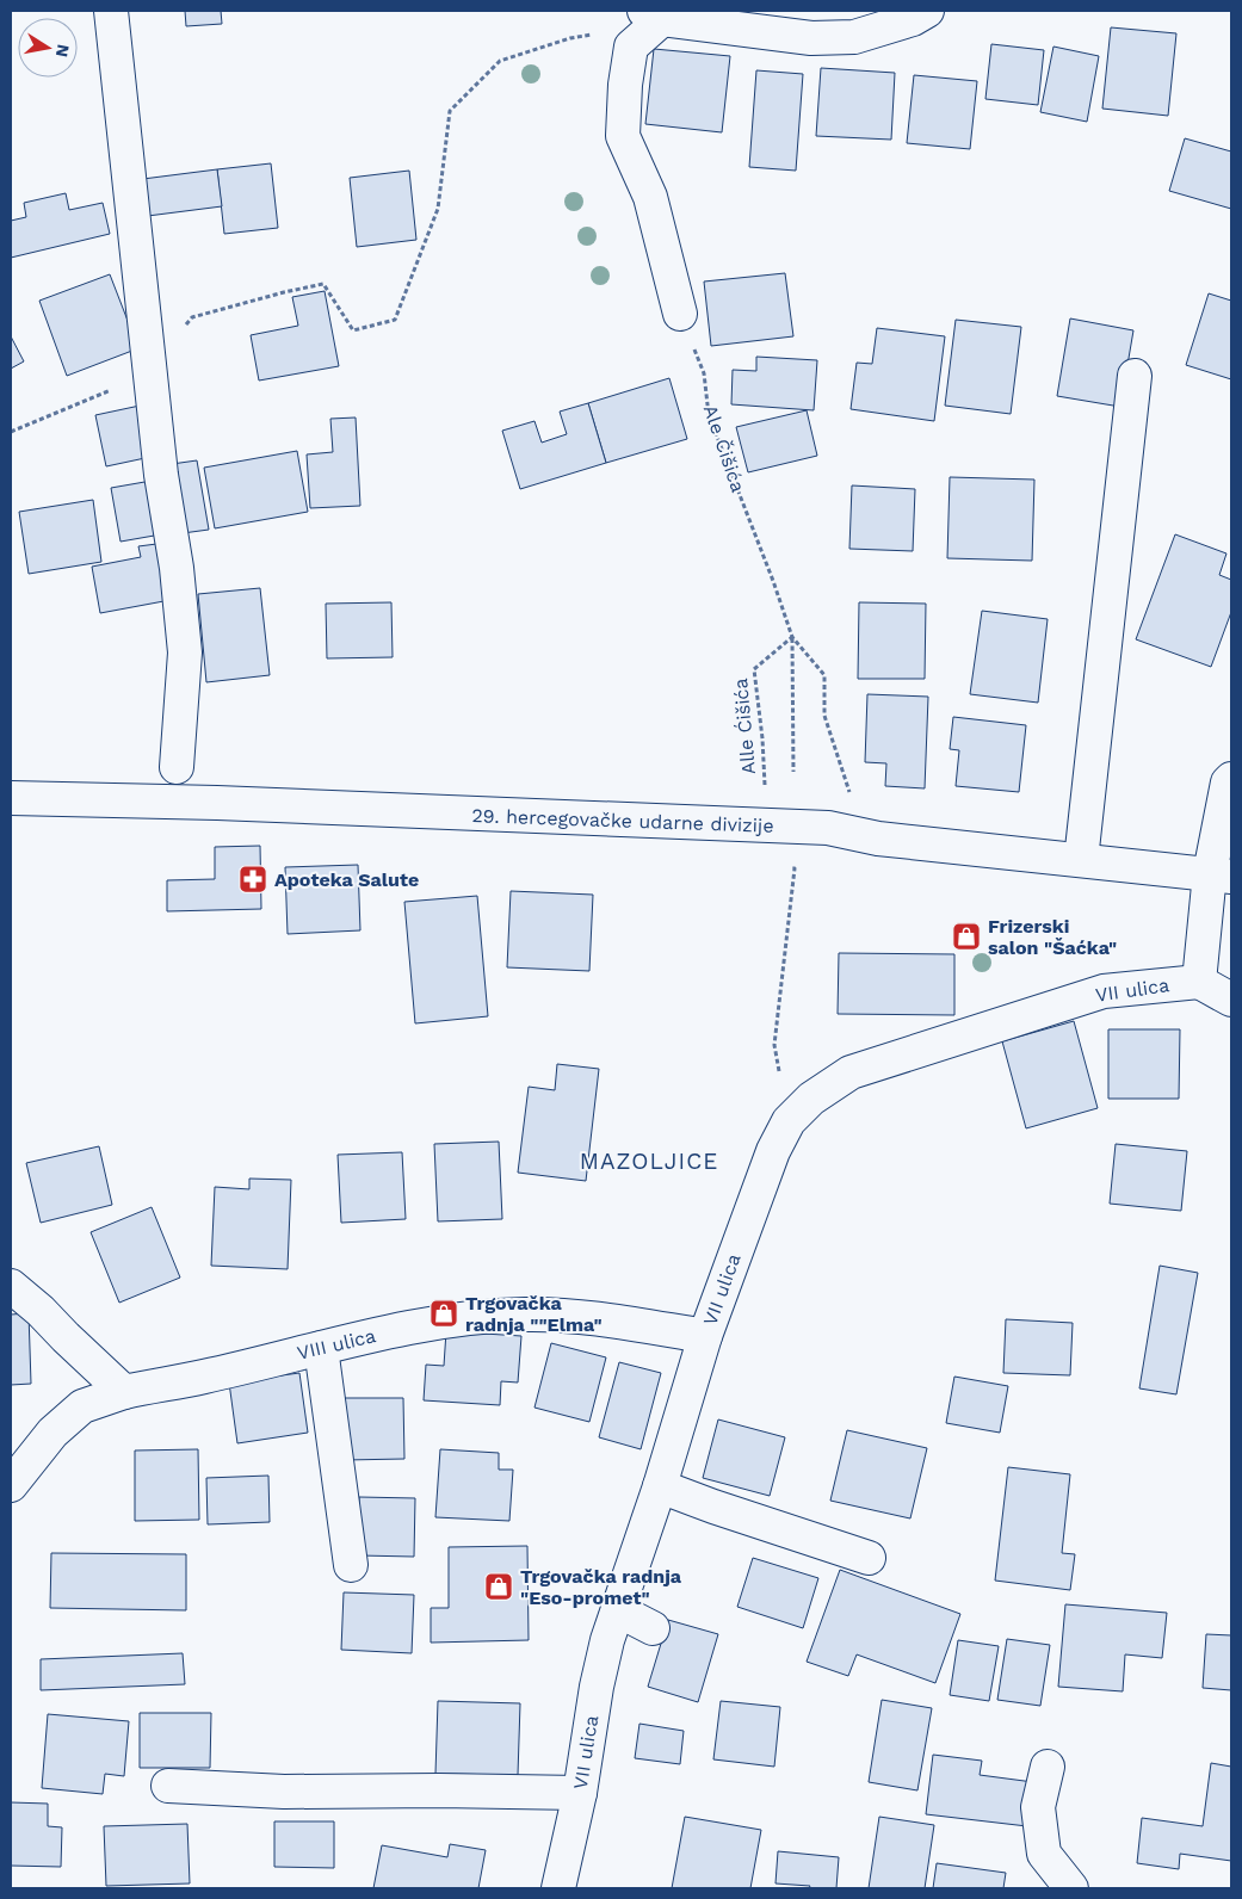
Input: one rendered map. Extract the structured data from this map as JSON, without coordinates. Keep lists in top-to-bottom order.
{
  "streets": {
    "street": ["29. hercegovačke udarne divizije", "VII ulica", "VIII ulica"],
    "path": ["Ale Čišića", "Alle Ćišića"]
  },
  "crossings": [
    ["Ale Čišića", "Alle Ćišića"],
    ["Ale Čišića", "29. hercegovačke udarne divizije"],
    ["VII ulica", "VIII ulica"]
  ],
  "districts": ["MAZOLJICE"],
  "places": {
    "pharmacy": ["Apoteka Salute"],
    "shop": ["Frizerski salon \"Šaćka\"", "Trgovačka radnja \"\"Elma\"", "Trgovačka radnja \"Eso-promet\""]
  },
  "north": "right"
}
